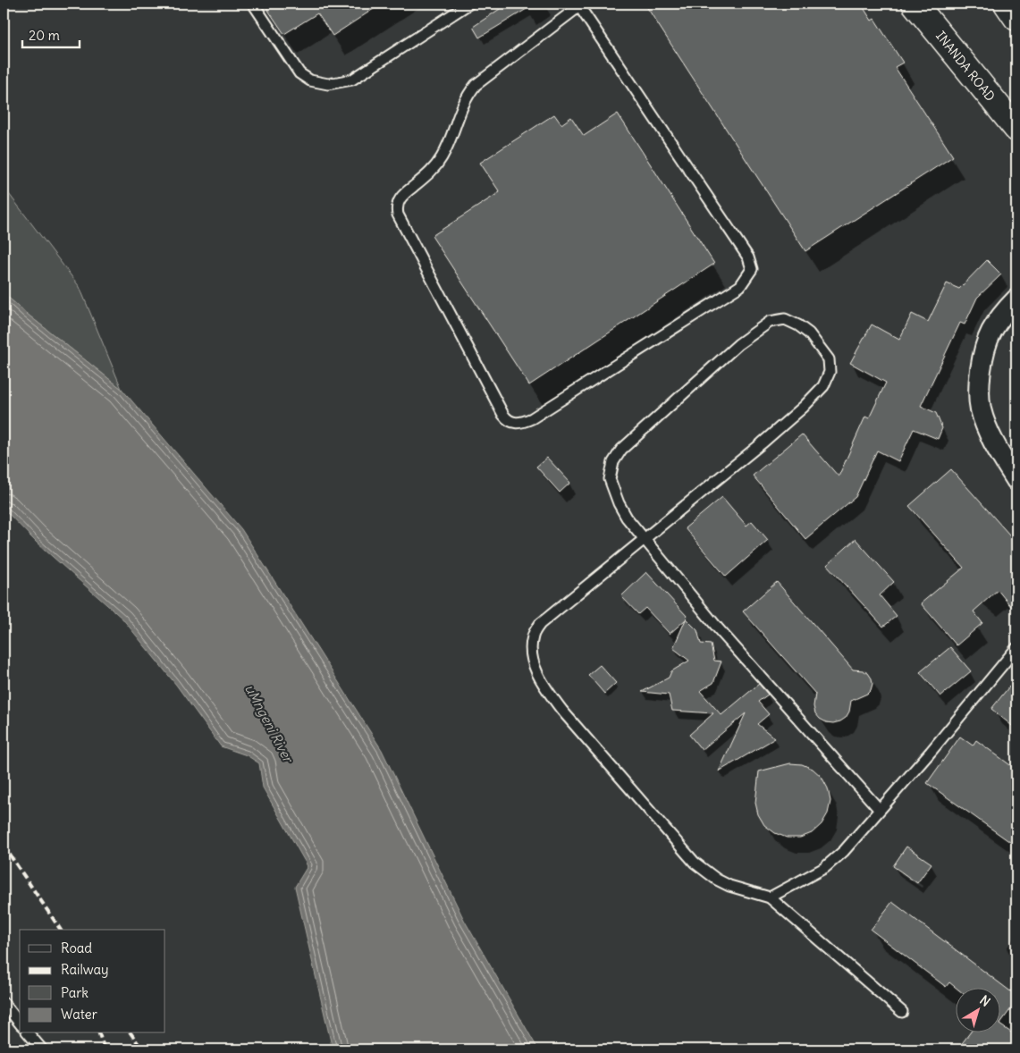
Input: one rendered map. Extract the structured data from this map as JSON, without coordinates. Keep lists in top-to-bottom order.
{
  "streets": {
    "main road": ["INANDA ROAD"]
  },
  "water": ["uMngeni River"],
  "legend": [
    "Road",
    "Railway",
    "Park",
    "Water"
  ],
  "scale_bar": "20 m",
  "north": "top right"
}
